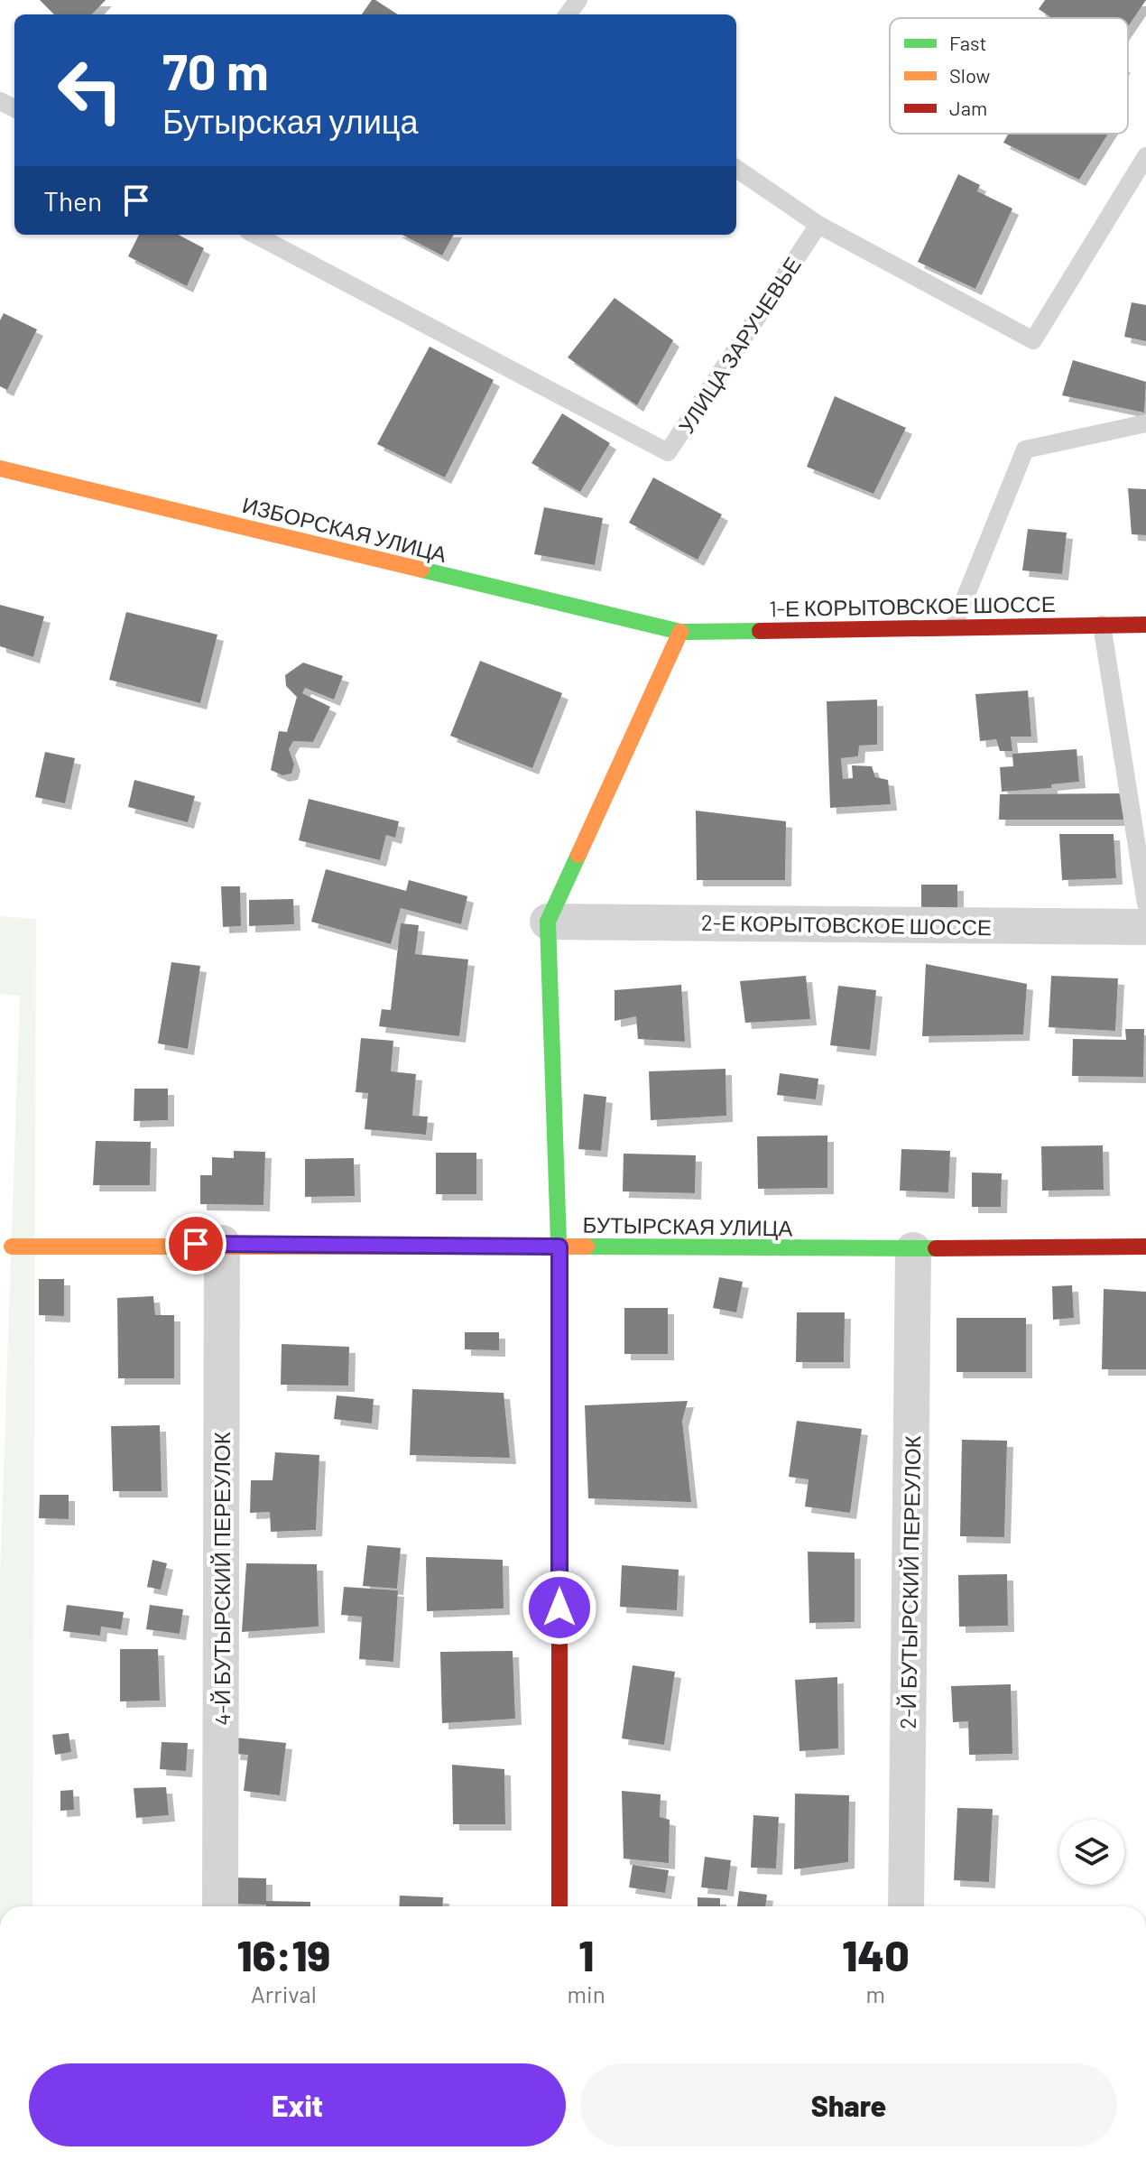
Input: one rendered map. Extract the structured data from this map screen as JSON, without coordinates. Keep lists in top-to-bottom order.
{
  "streets": {
    "street": [
      "ИЗБОРСКАЯ УЛИЦА",
      "1-Е КОРЫТОВСКОЕ ШОССЕ",
      "2-Е КОРЫТОВСКОЕ ШОССЕ",
      "БУТЫРСКАЯ УЛИЦА",
      "4-Й БУТЫРСКИЙ ПЕРЕУЛОК",
      "2-Й БУТЫРСКИЙ ПЕРЕУЛОК"
    ],
    "lane": ["УЛИЦА ЗАРУЧЕВЬЕ"]
  },
  "crossings": [
    ["ИЗБОРСКАЯ УЛИЦА", "1-Е КОРЫТОВСКОЕ ШОССЕ"],
    ["БУТЫРСКАЯ УЛИЦА", "4-Й БУТЫРСКИЙ ПЕРЕУЛОК"],
    ["БУТЫРСКАЯ УЛИЦА", "2-Й БУТЫРСКИЙ ПЕРЕУЛОК"]
  ],
  "legend": ["Fast", "Slow", "Jam"],
  "page": {
    "turn": ["70 m", "Бутырская улица"],
    "then": "Then",
    "eta": [
      "16:19",
      "Arrival",
      "1",
      "min",
      "140",
      "m"
    ],
    "buttons": ["Exit", "Share"]
  }
}
